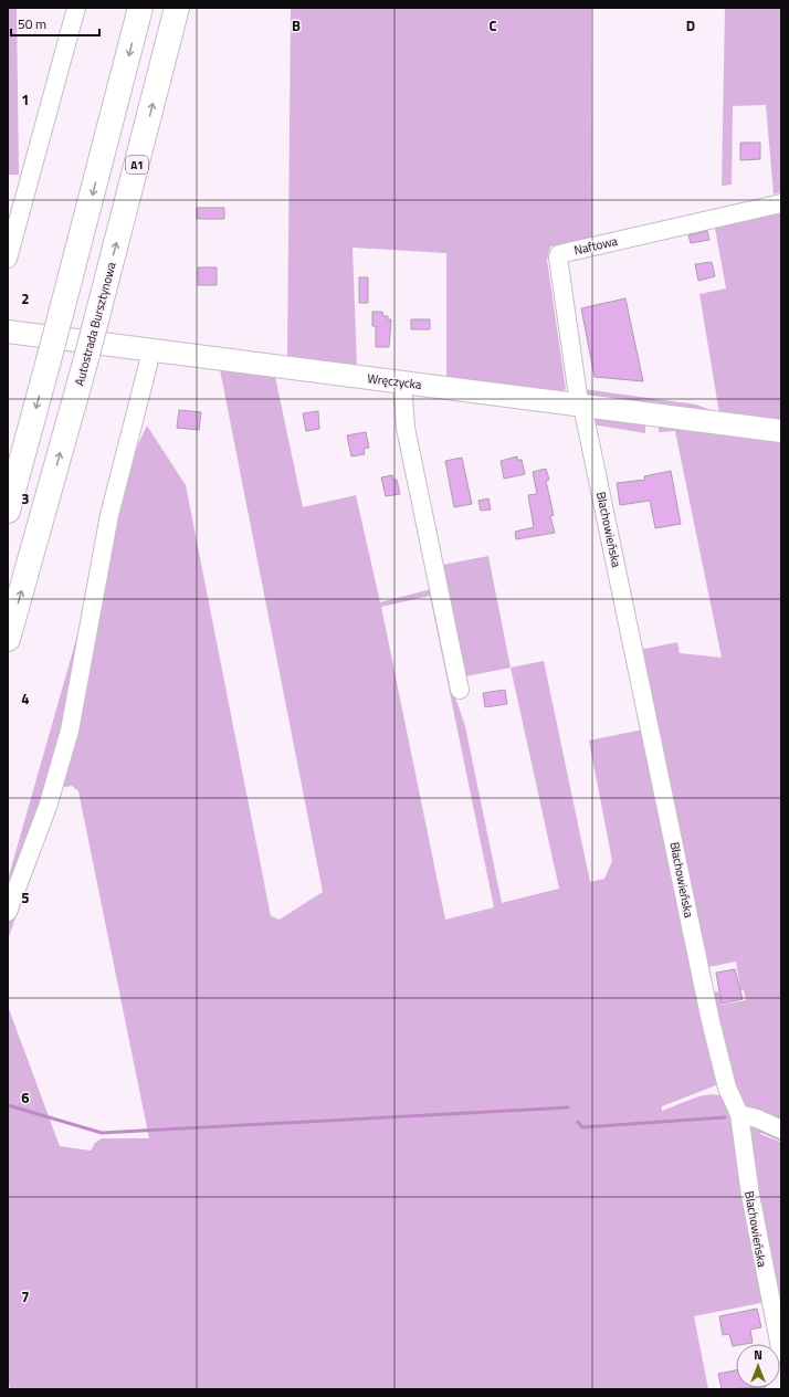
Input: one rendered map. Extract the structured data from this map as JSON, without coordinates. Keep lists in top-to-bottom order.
{
  "streets": {
    "highway": ["A1", "Autostrada Bursztynowa"],
    "main road": ["Wręczycka"],
    "street": ["Naftowa", "Blachowieńska"]
  },
  "crossings": [
    ["Naftowa", "Wręczycka"],
    ["Naftowa", "Blachowieńska"],
    ["Wręczycka", "Blachowieńska"]
  ],
  "scale_bar": "50 m",
  "north": "top",
  "grid": {
    "columns": ["B", "C", "D"],
    "rows": [
      "1",
      "2",
      "3",
      "4",
      "5",
      "6",
      "7"
    ]
  }
}
